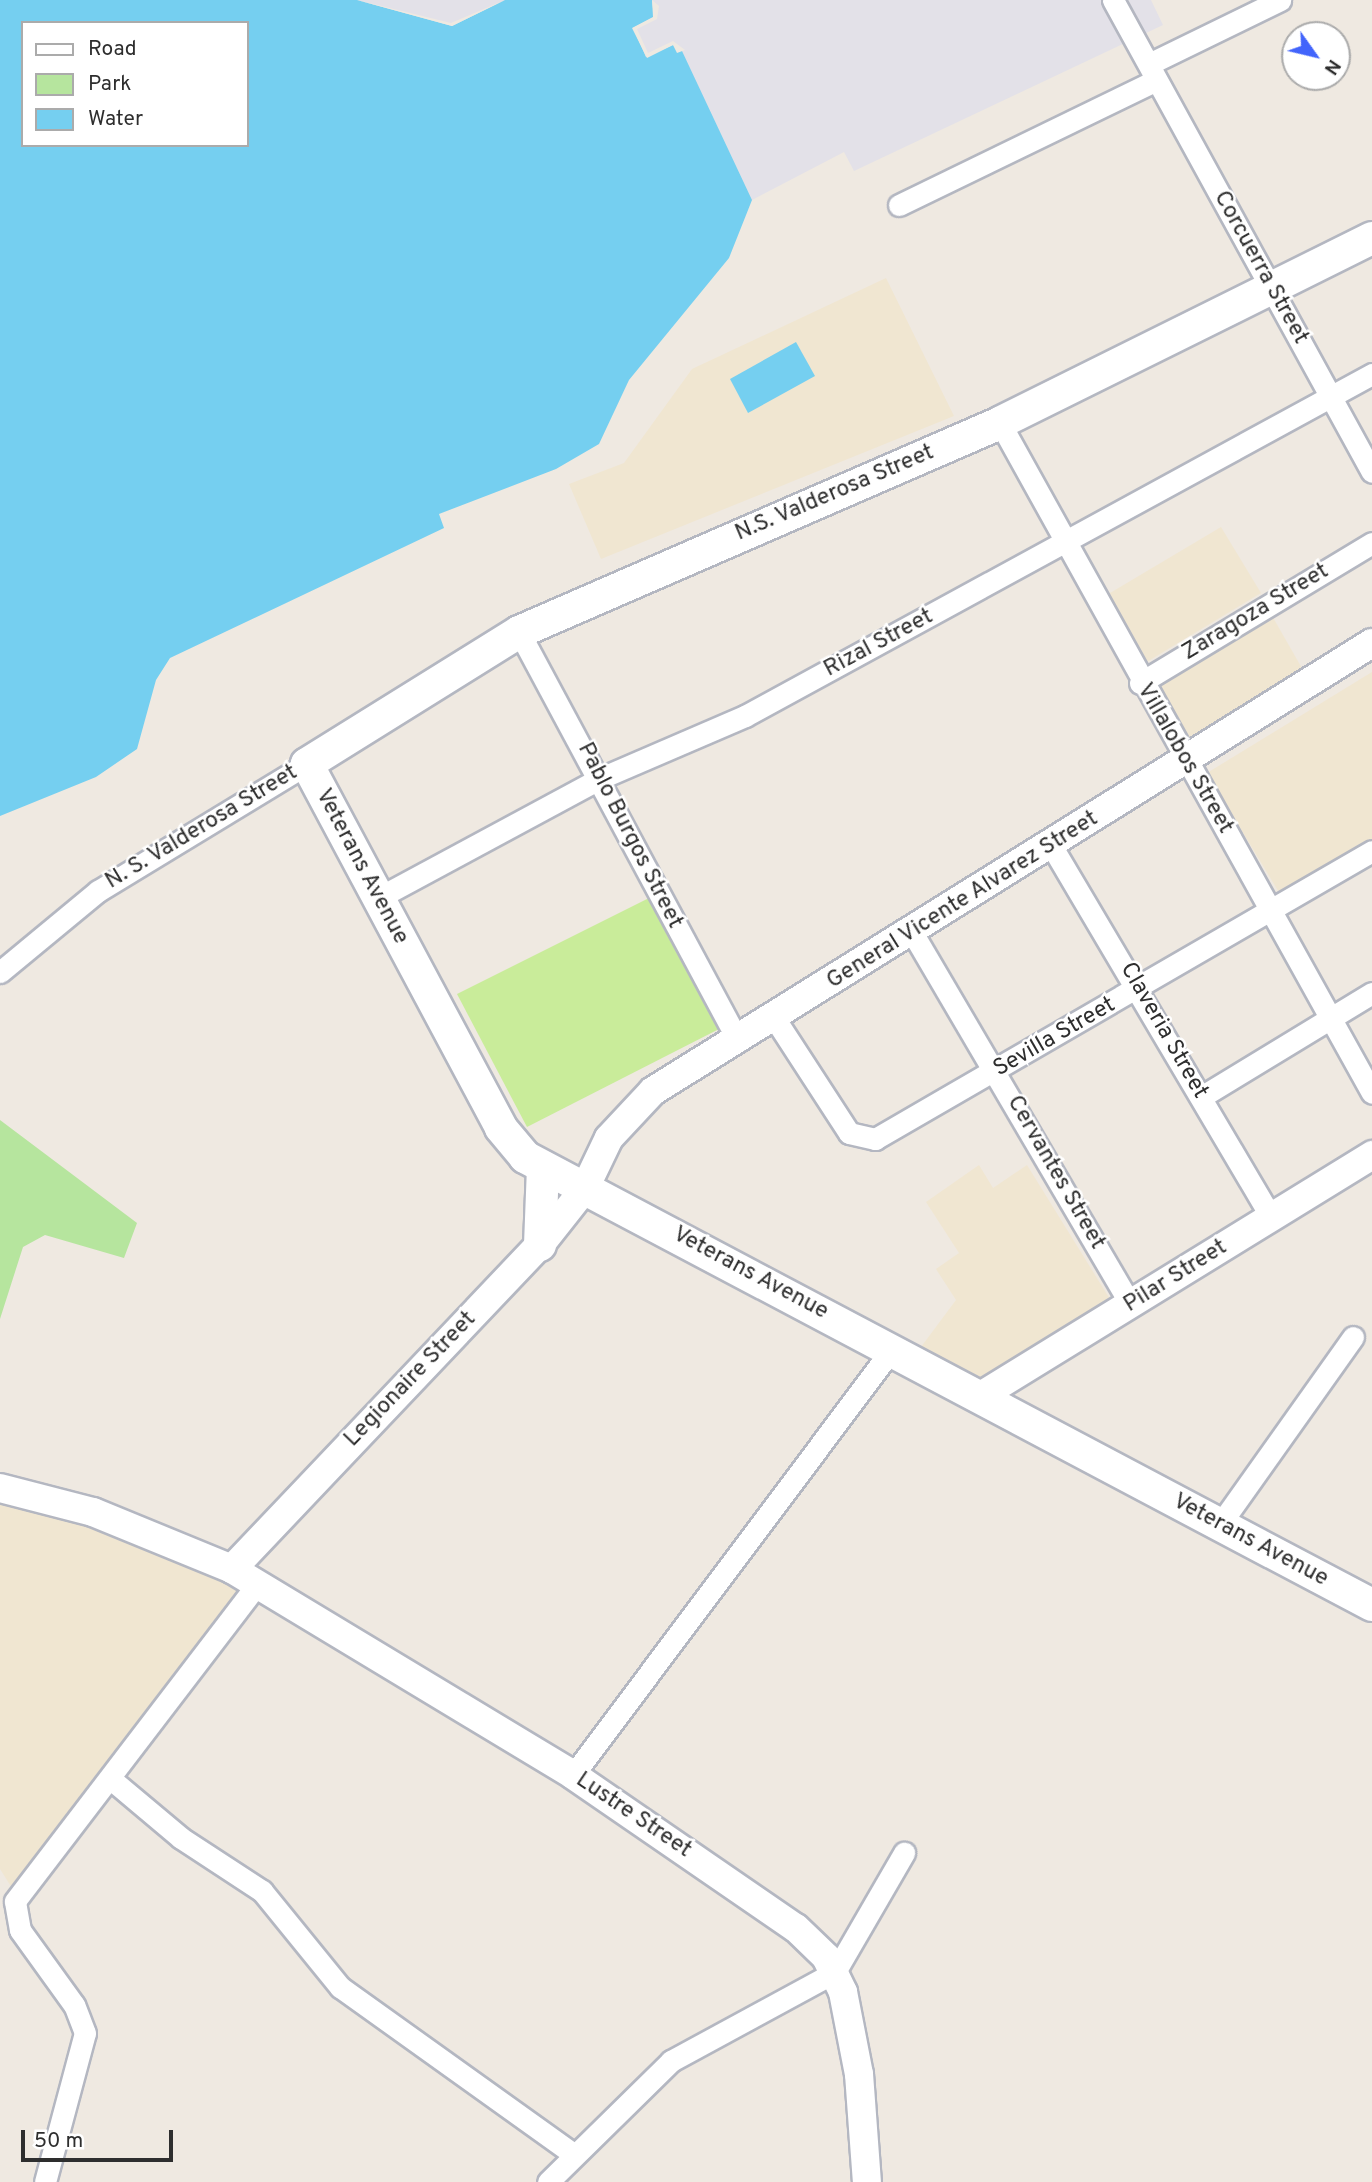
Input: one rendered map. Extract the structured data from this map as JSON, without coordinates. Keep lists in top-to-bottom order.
{
  "streets": {
    "main road": ["N.S. Valderosa Street", "Veterans Avenue"],
    "street": [
      "Corcuerra Street",
      "Zaragoza Street",
      "Rizal Street",
      "Villalobos Street",
      "N. S. Valderosa Street",
      "Pablo Burgos Street",
      "General Vicente Alvarez Street",
      "Claveria Street",
      "Sevilla Street",
      "Cervantes Street",
      "Pilar Street",
      "Legionaire Street",
      "Lustre Street"
    ]
  },
  "crossings": [
    ["Corcuerra Street", "N.S. Valderosa Street"],
    ["Corcuerra Street", "Rizal Street"],
    ["N.S. Valderosa Street", "Villalobos Street"],
    ["N.S. Valderosa Street", "N. S. Valderosa Street"],
    ["N.S. Valderosa Street", "Pablo Burgos Street"],
    ["N.S. Valderosa Street", "Veterans Avenue"],
    ["Zaragoza Street", "Villalobos Street"],
    ["Rizal Street", "Villalobos Street"],
    ["Rizal Street", "Pablo Burgos Street"],
    ["Rizal Street", "Veterans Avenue"],
    ["Villalobos Street", "General Vicente Alvarez Street"],
    ["Villalobos Street", "Sevilla Street"],
    ["N. S. Valderosa Street", "Veterans Avenue"],
    ["Pablo Burgos Street", "General Vicente Alvarez Street"],
    ["Veterans Avenue", "General Vicente Alvarez Street"],
    ["Veterans Avenue", "Pilar Street"],
    ["Veterans Avenue", "Legionaire Street"],
    ["General Vicente Alvarez Street", "Claveria Street"],
    ["General Vicente Alvarez Street", "Sevilla Street"],
    ["General Vicente Alvarez Street", "Cervantes Street"],
    ["General Vicente Alvarez Street", "Legionaire Street"],
    ["Claveria Street", "Sevilla Street"],
    ["Claveria Street", "Pilar Street"],
    ["Sevilla Street", "Cervantes Street"],
    ["Cervantes Street", "Pilar Street"],
    ["Legionaire Street", "Lustre Street"]
  ],
  "legend": ["Road", "Park", "Water"],
  "scale_bar": "50 m",
  "north": "bottom right"
}
